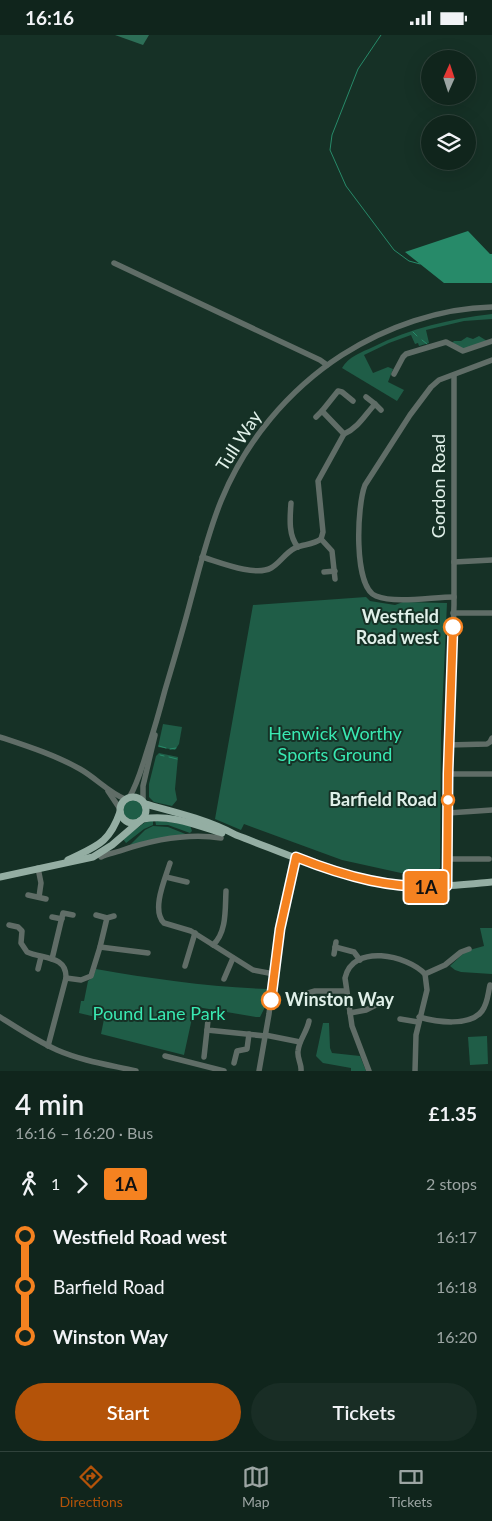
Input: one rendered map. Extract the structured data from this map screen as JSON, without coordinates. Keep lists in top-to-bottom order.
{
  "streets": {
    "street": ["Tull Way", "Gordon Road"]
  },
  "parks": ["Henwick Worthy Sports Ground", "Pound Lane Park"],
  "places": ["Westfield Road west", "Barfield Road", "Winston Way"],
  "lines": ["bus line 1A"],
  "north": "top",
  "page": {
    "status": "16:16",
    "on_map": "1A",
    "heading": ["4 min", "16:16 – 16:20 · Bus", "£1.35"],
    "legs": ["1", "1A", "2 stops"],
    "list": [
      {
        "name": "Westfield Road west",
        "value": "16:17"
      },
      {
        "name": "Barfield Road",
        "value": "16:18"
      },
      {
        "name": "Winston Way",
        "value": "16:20"
      }
    ],
    "buttons": ["Start", "Tickets"],
    "tabs": ["Directions", "Map", "Tickets"]
  }
}
